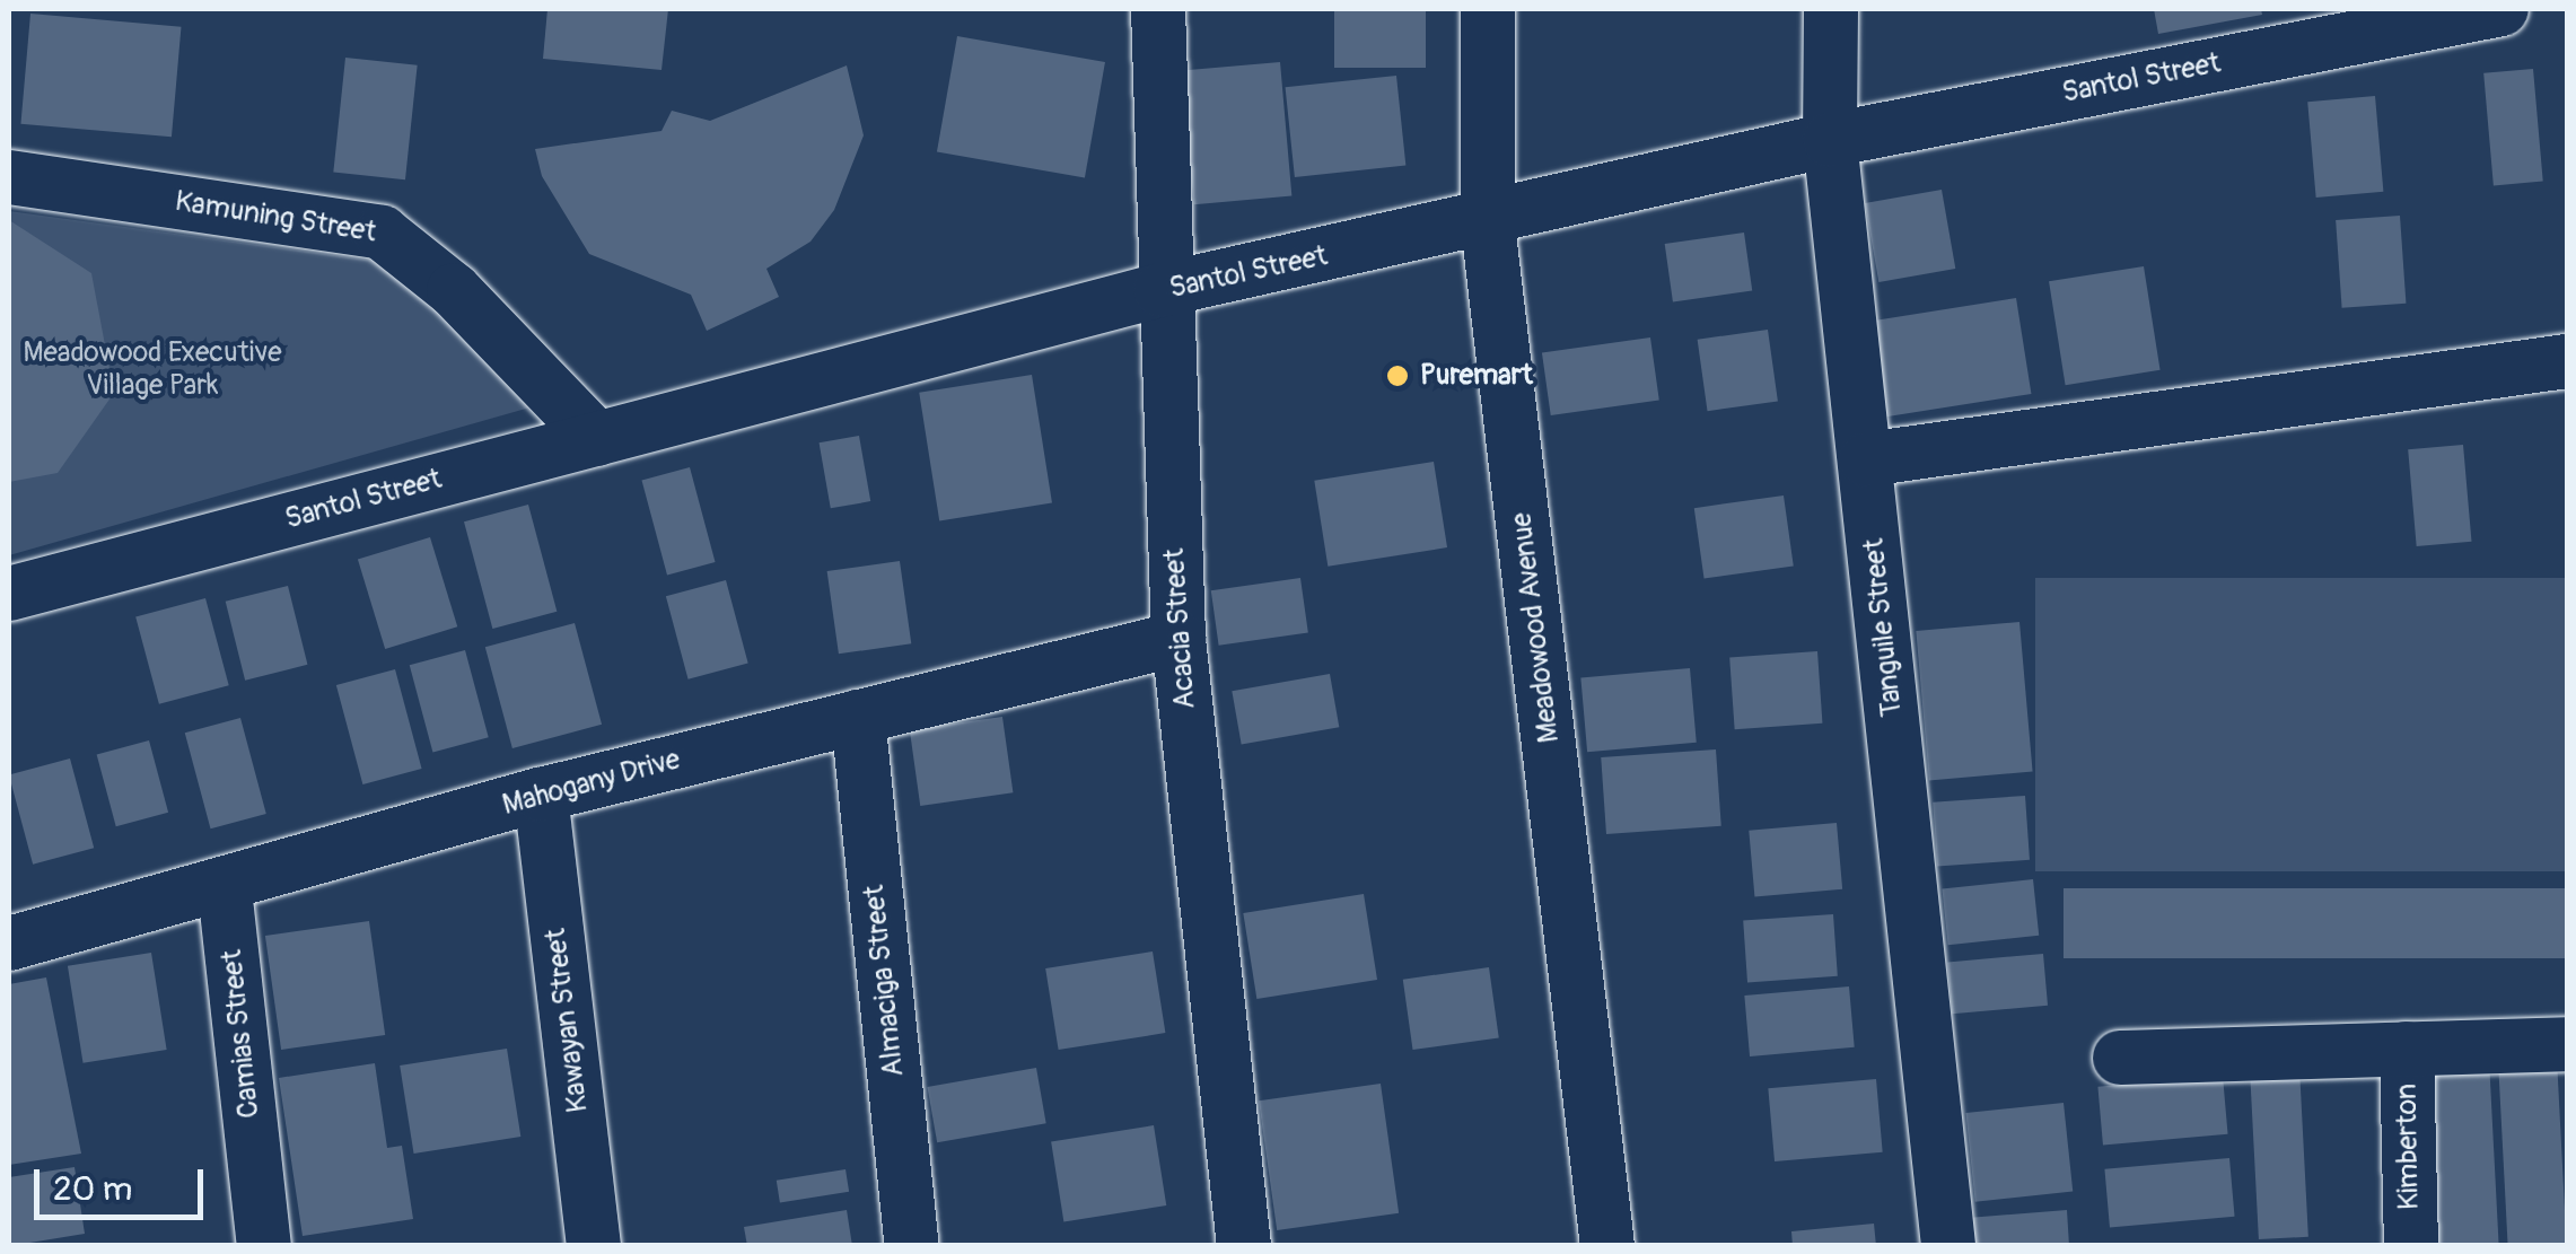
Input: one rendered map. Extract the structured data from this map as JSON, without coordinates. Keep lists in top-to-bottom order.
{
  "streets": {
    "street": [
      "Santol Street",
      "Kamuning Street",
      "Meadowood Avenue",
      "Tanguile Street",
      "Acacia Street",
      "Mahogany Drive",
      "Almaciga Street",
      "Kawayan Street",
      "Camias Street",
      "Kimberton"
    ]
  },
  "crossings": [
    ["Santol Street", "Kamuning Street"],
    ["Santol Street", "Meadowood Avenue"],
    ["Santol Street", "Tanguile Street"],
    ["Santol Street", "Acacia Street"],
    ["Acacia Street", "Mahogany Drive"],
    ["Mahogany Drive", "Almaciga Street"],
    ["Mahogany Drive", "Kawayan Street"],
    ["Mahogany Drive", "Camias Street"]
  ],
  "parks": ["Meadowood Executive Village Park"],
  "places": ["Puremart"],
  "scale_bar": "20 m"
}
